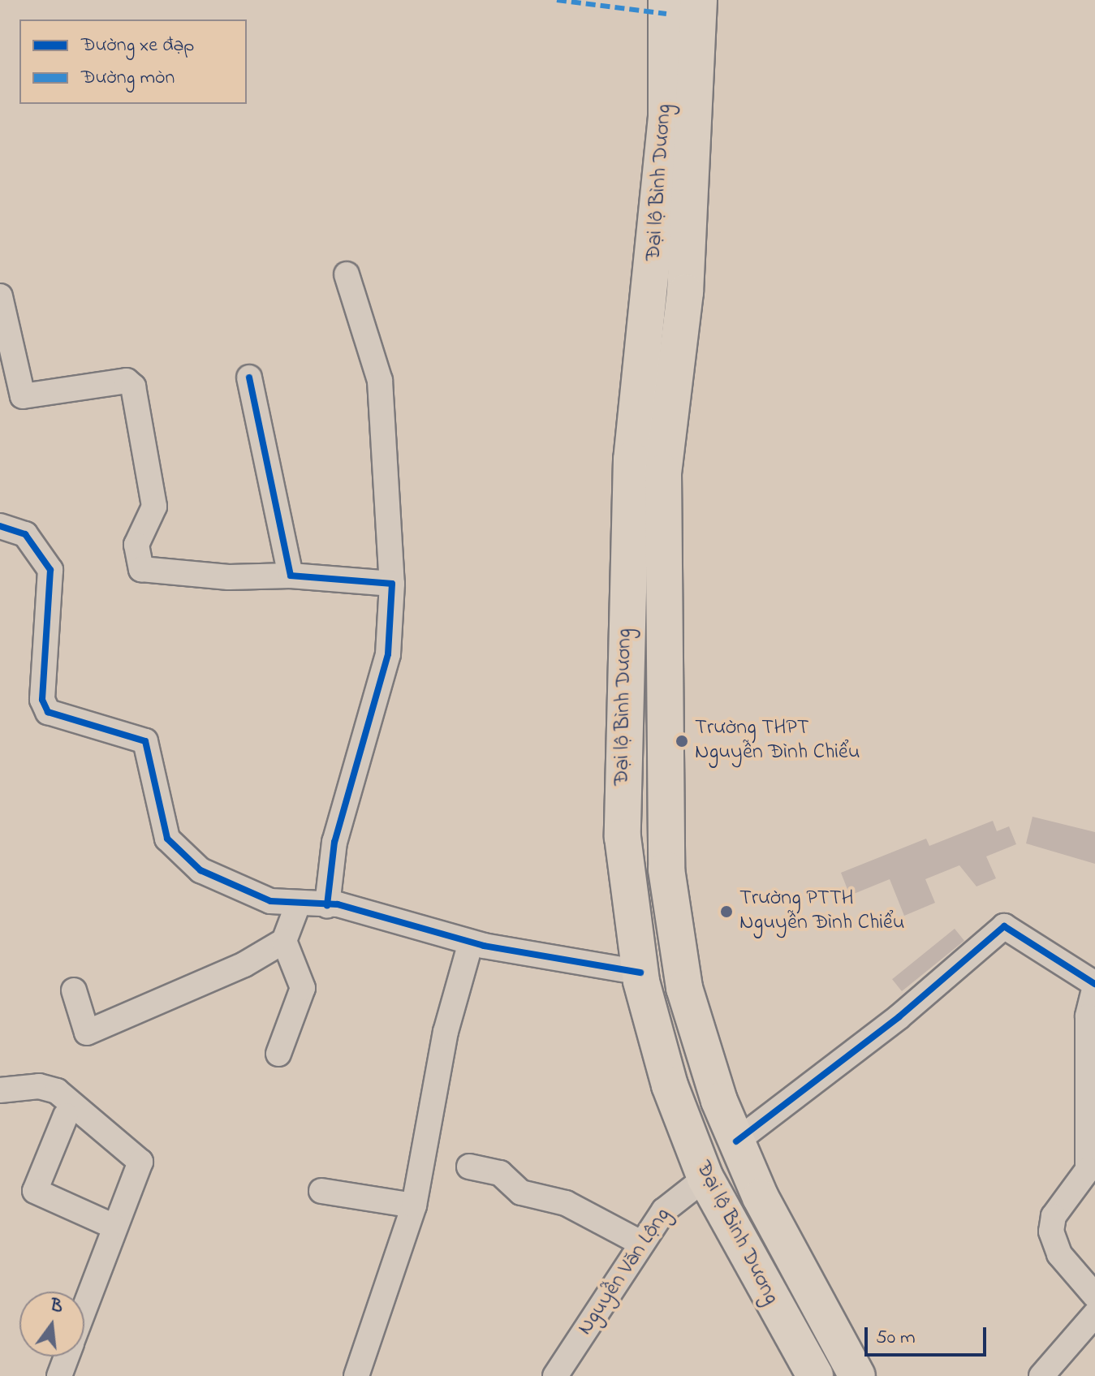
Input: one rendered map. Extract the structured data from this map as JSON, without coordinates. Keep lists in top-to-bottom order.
{
  "streets": {
    "highway": ["Đại lộ Bình Dương"],
    "street": ["Nguyễn Văn Lộng"]
  },
  "crossings": [
    ["Đại lộ Bình Dương", "Nguyễn Văn Lộng"]
  ],
  "places": ["Trường THPT Nguyễn Đình Chiểu", "Trường PTTH Nguyễn Đình Chiểu"],
  "legend": ["Đường xe đạp", "Đường mòn"],
  "scale_bar": "50 m",
  "north": "top"
}
